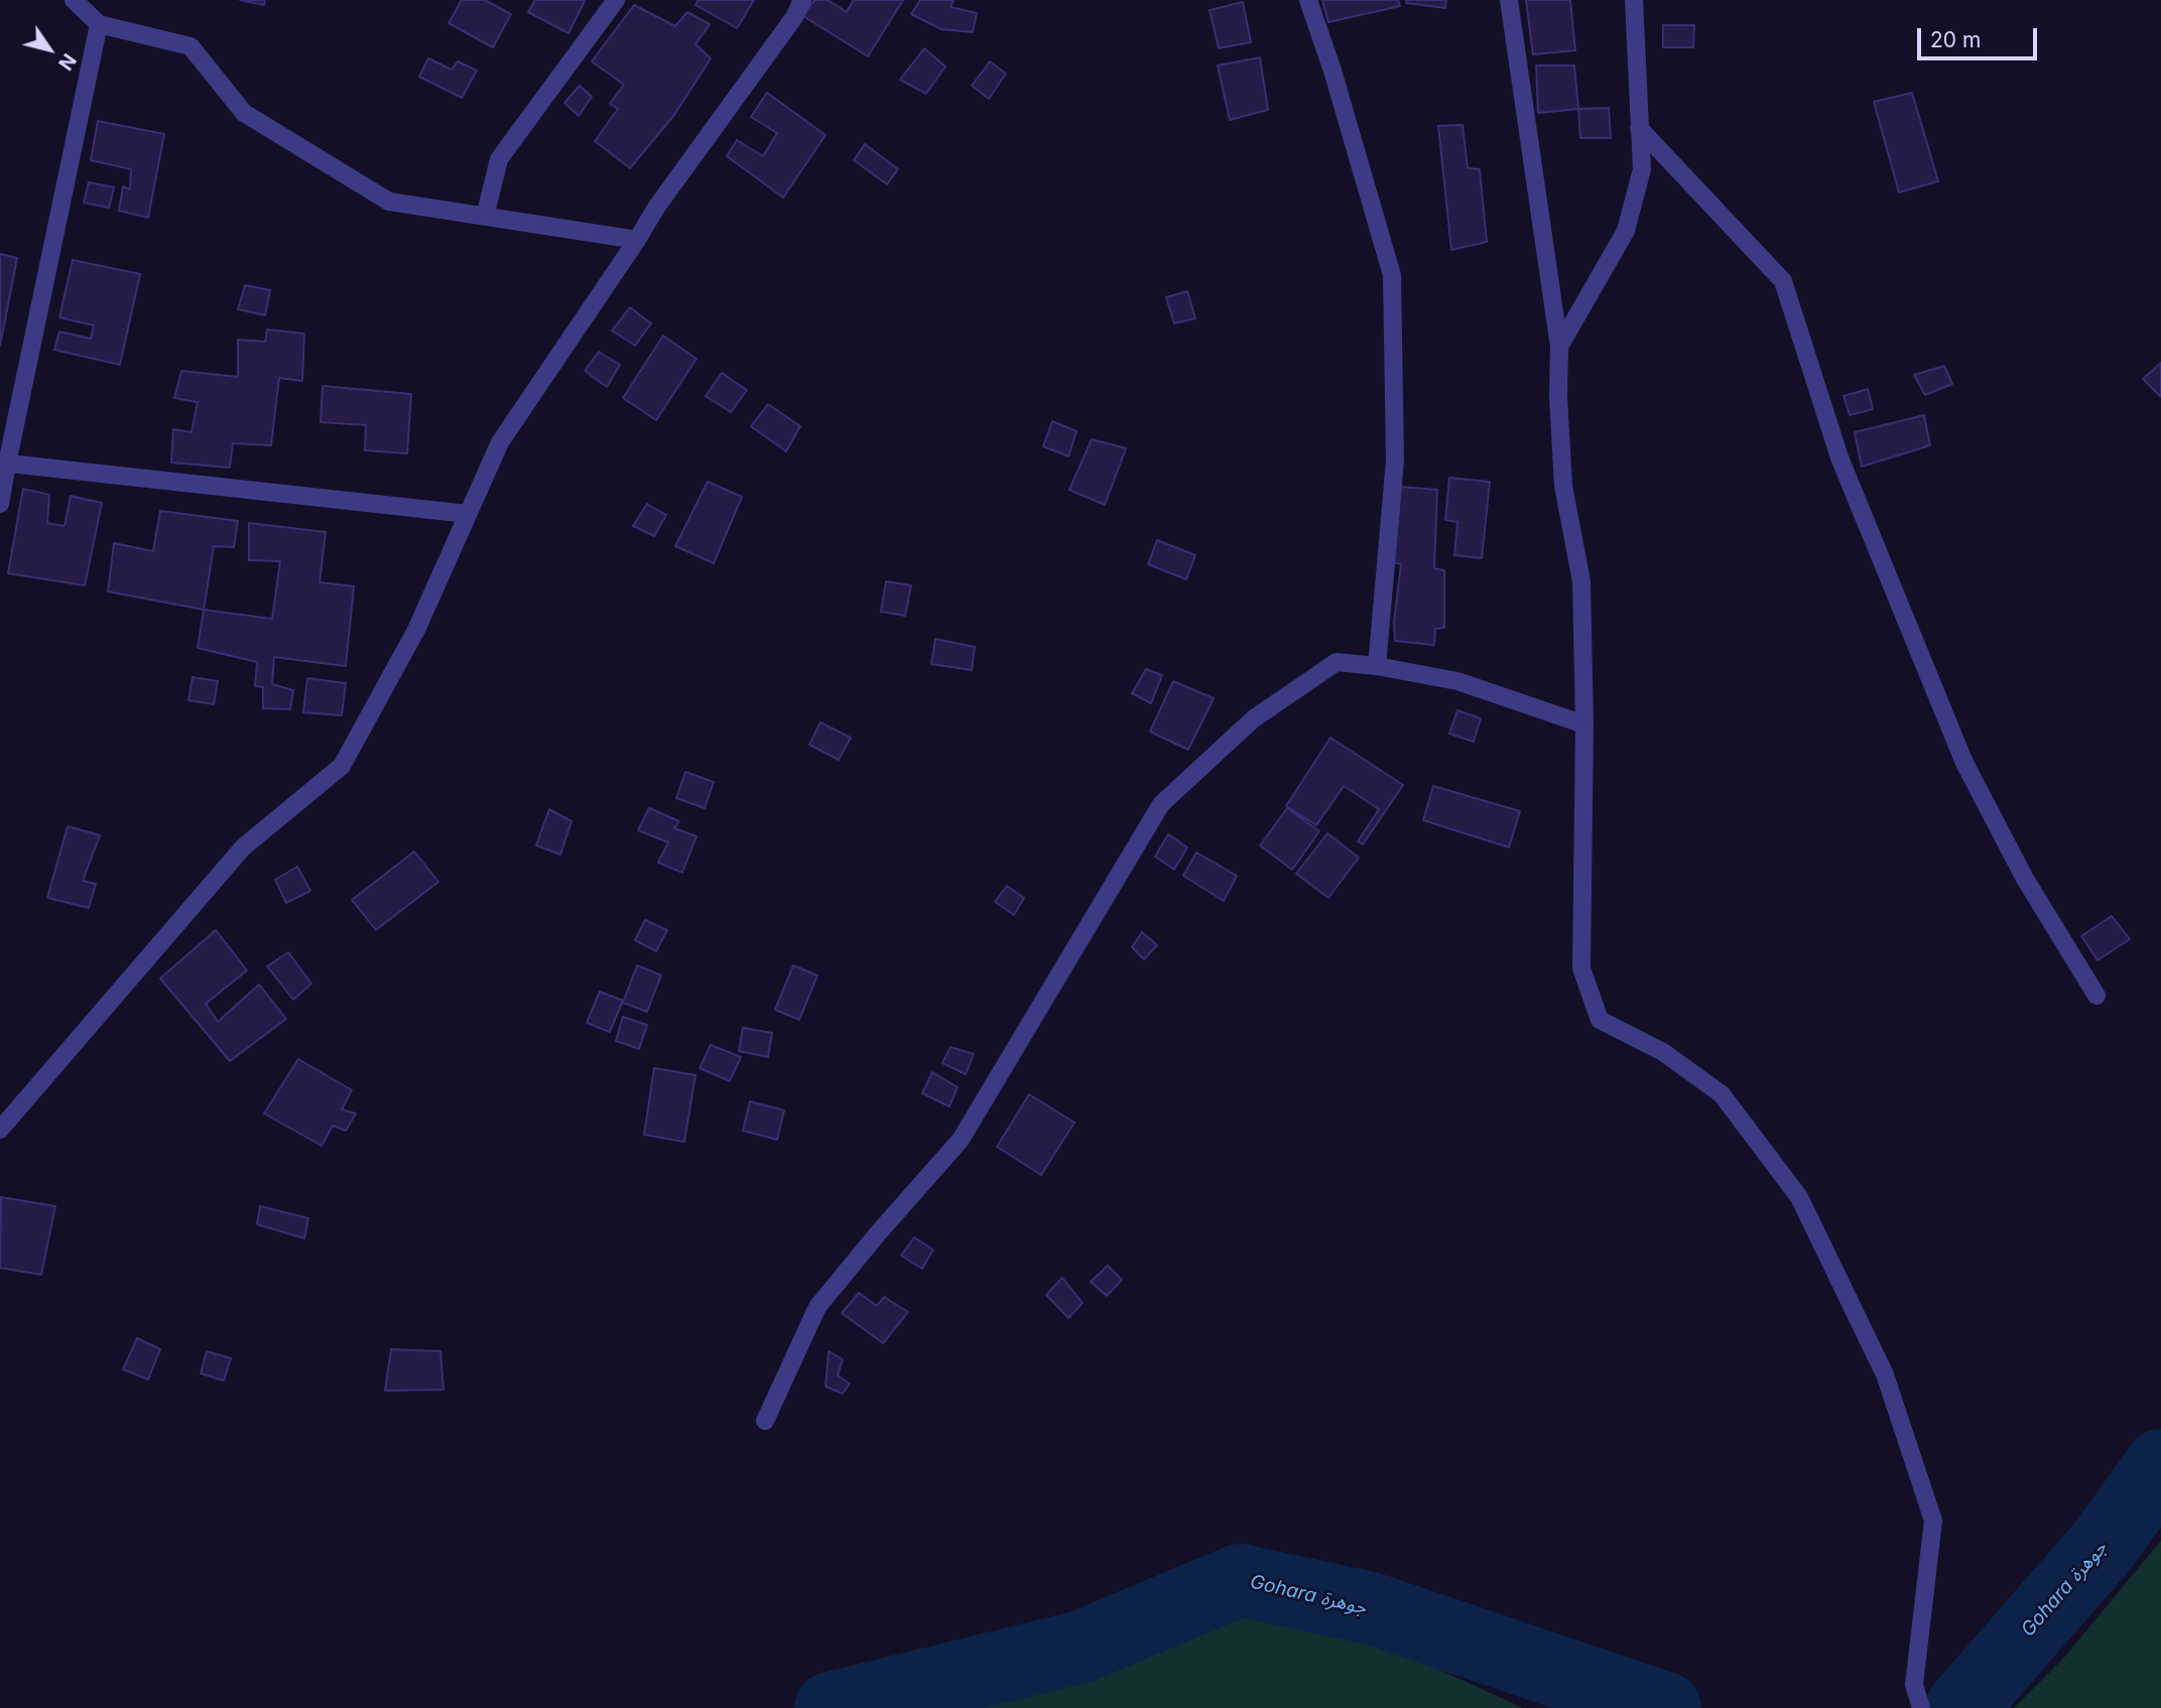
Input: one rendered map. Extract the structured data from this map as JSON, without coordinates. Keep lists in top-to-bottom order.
{
  "water": ["Gohara جوهرة"],
  "scale_bar": "20 m",
  "north": "bottom right"
}
